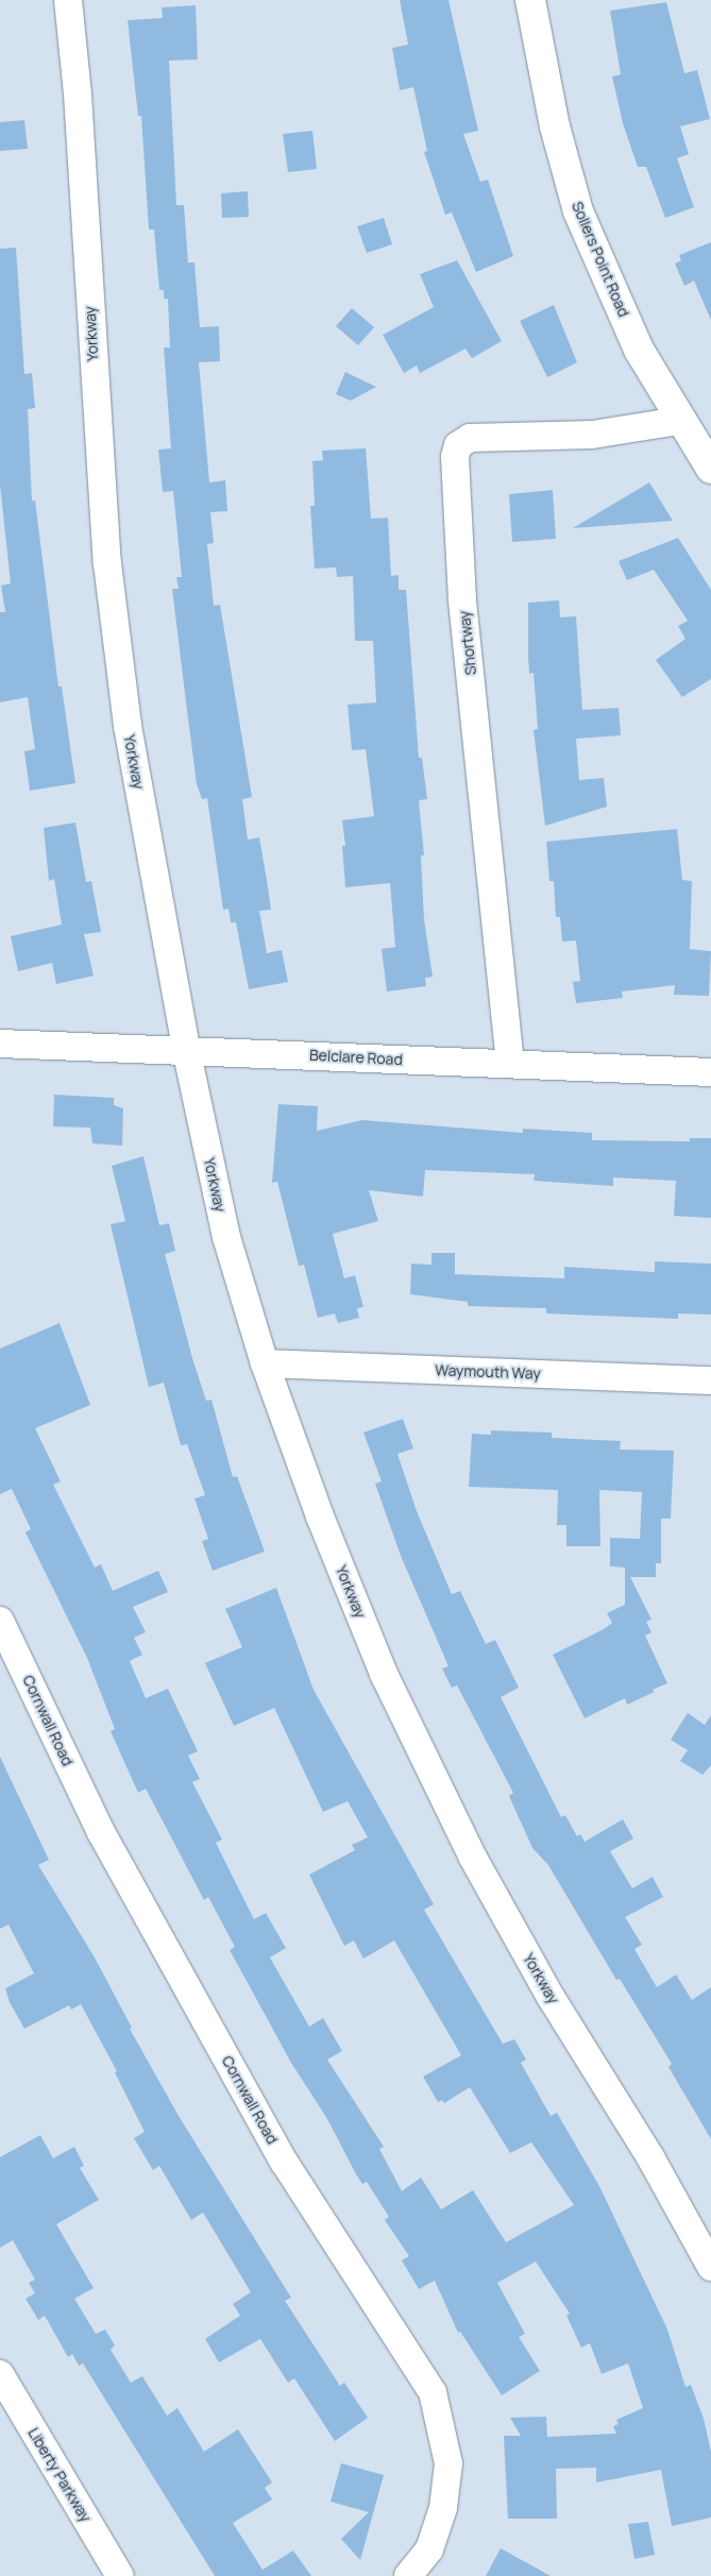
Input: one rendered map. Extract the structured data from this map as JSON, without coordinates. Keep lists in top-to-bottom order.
{
  "streets": {
    "main road": ["Sollers Point Road"],
    "street": [
      "Yorkway",
      "Shortway",
      "Belclare Road",
      "Waymouth Way",
      "Cornwall Road",
      "Liberty Parkway"
    ]
  },
  "crossings": [
    ["Sollers Point Road", "Shortway"],
    ["Yorkway", "Belclare Road"],
    ["Yorkway", "Waymouth Way"],
    ["Shortway", "Belclare Road"]
  ]
}
